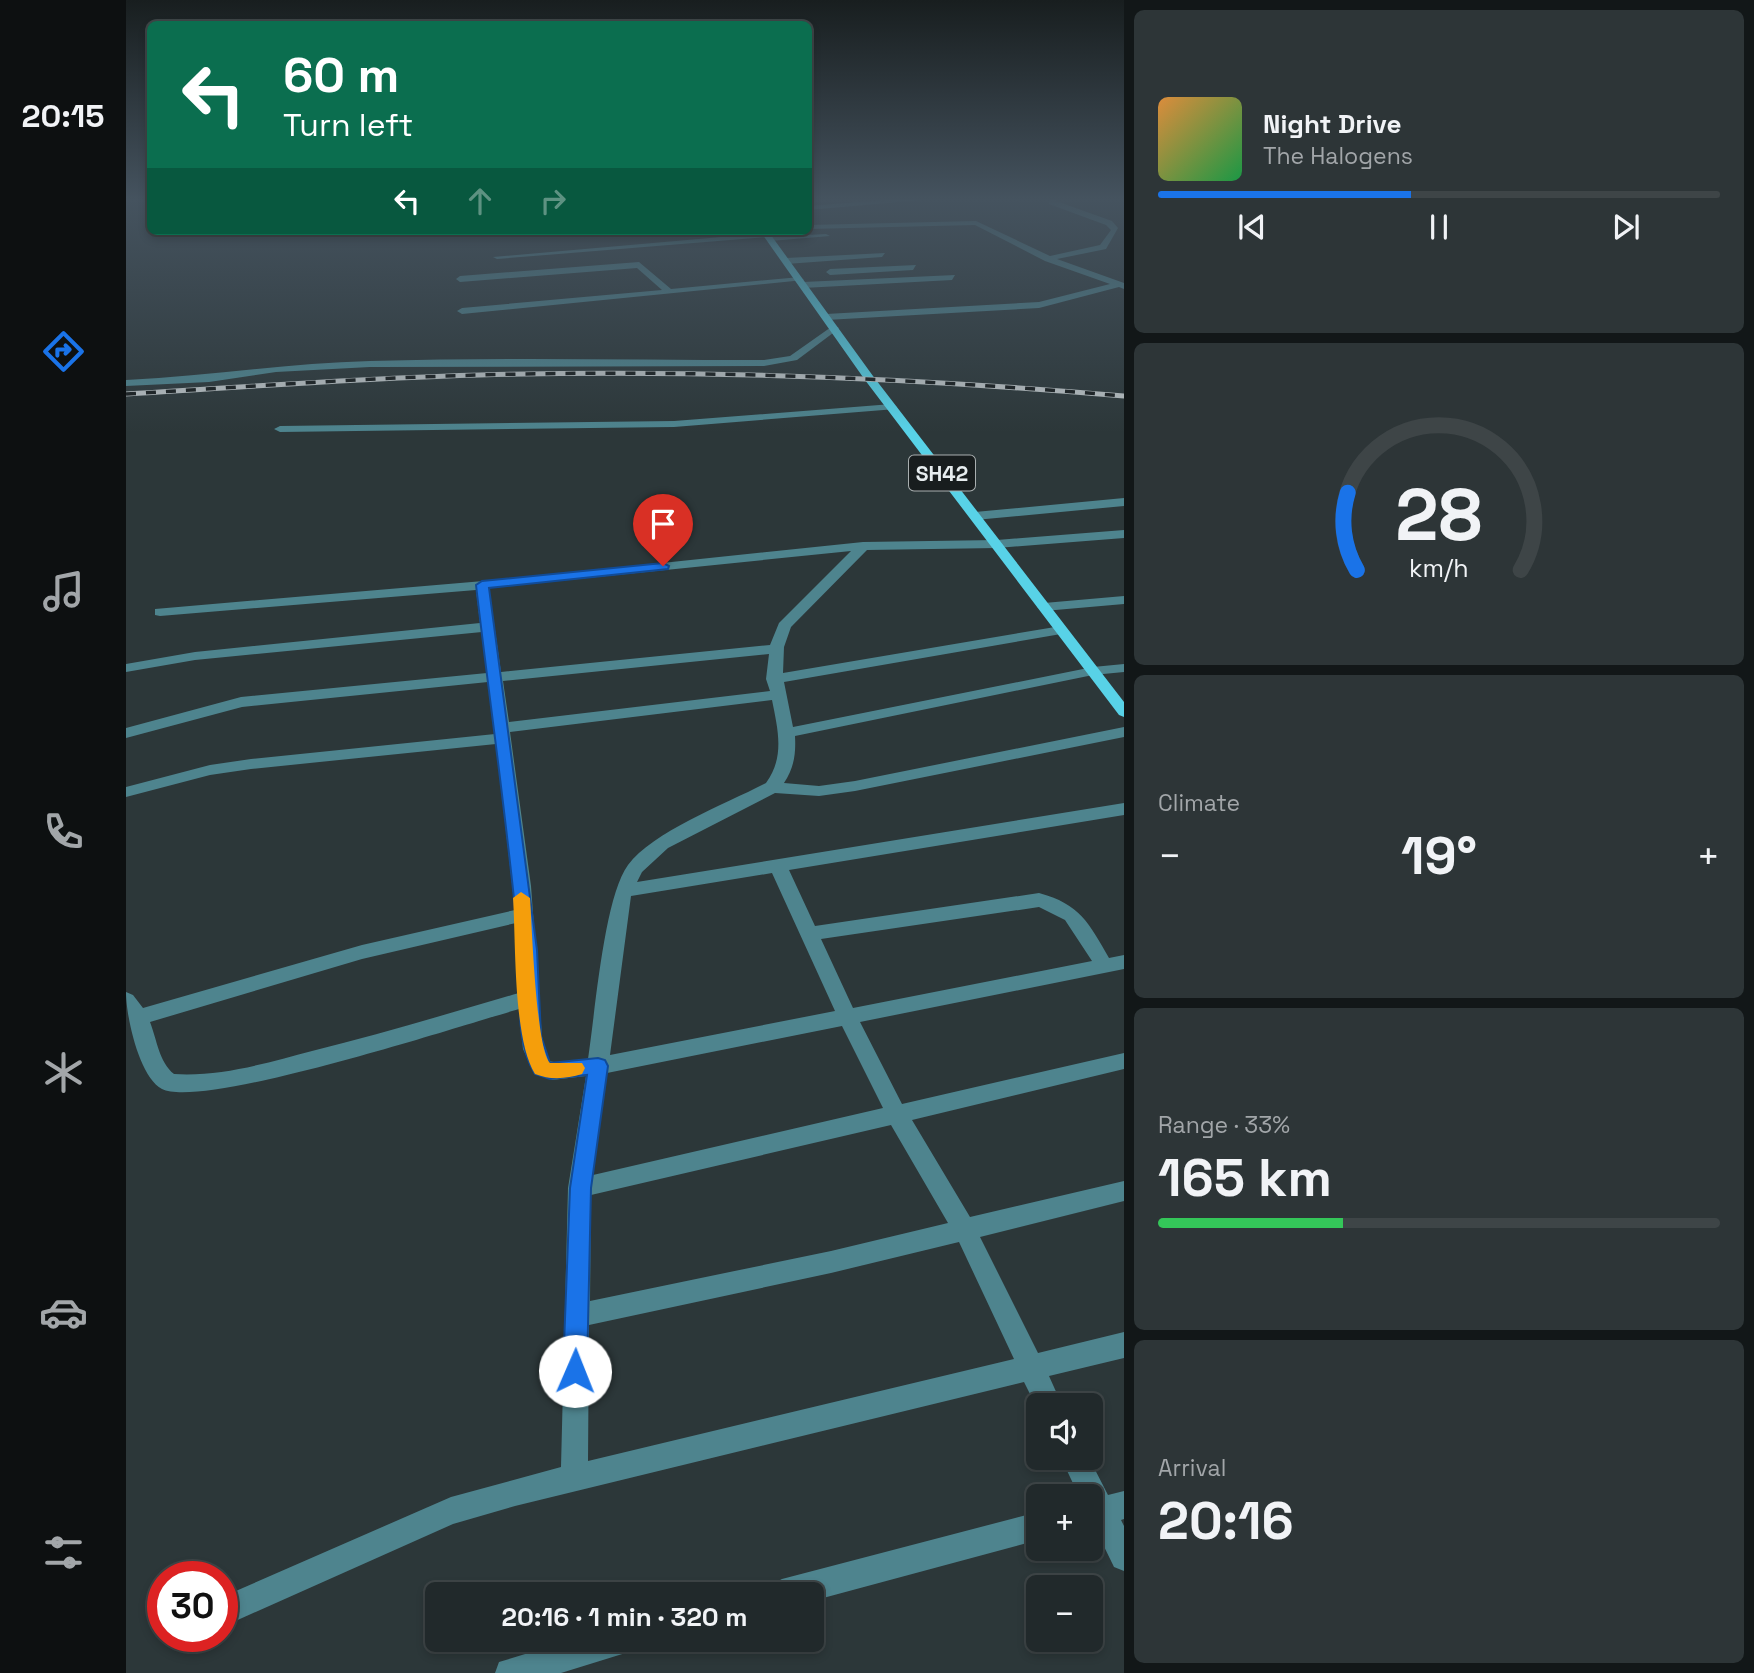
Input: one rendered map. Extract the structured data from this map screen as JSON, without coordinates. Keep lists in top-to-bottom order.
{
  "streets": {
    "main road": ["SH42"]
  },
  "page": {
    "tabs": "20:15",
    "turn": ["60 m", "Turn left"],
    "song": ["Night Drive", "The Halogens"],
    "tile": [
      "Climate",
      ["Range · 33%", "165 km"],
      ["Arrival", "20:16"]
    ],
    "heat": ["−", "19°", "+"],
    "map_buttons": ["+", "−"],
    "limit": "30",
    "trip": "20:16 · 1 min · 320 m",
    "gauge": ["28", "km/h"]
  }
}
